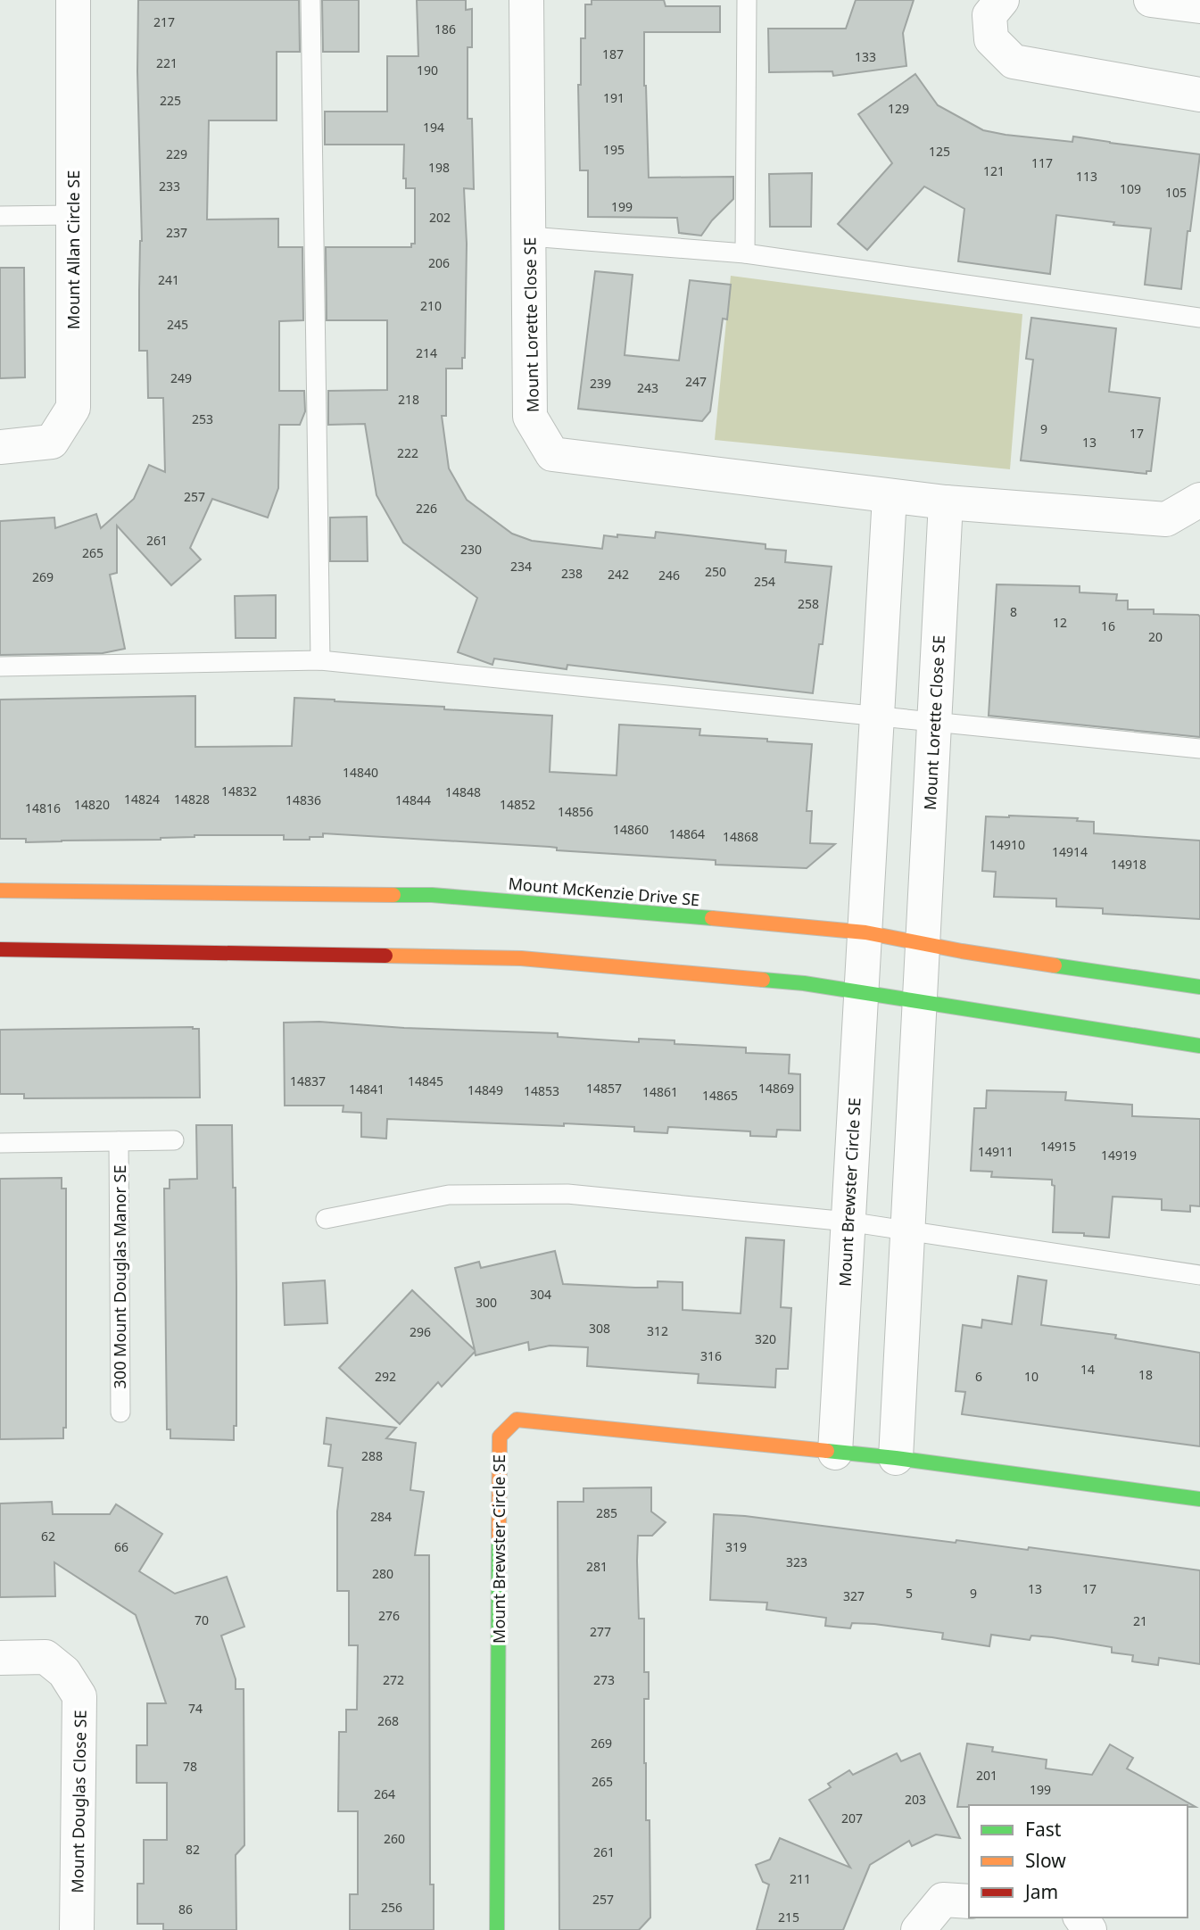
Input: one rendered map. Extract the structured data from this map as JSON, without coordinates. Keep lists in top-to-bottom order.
{
  "streets": {
    "street": [
      "Mount Allan Circle SE",
      "Mount Lorette Close SE",
      "Mount McKenzie Drive SE",
      "Mount Brewster Circle SE",
      "Mount Douglas Close SE"
    ],
    "lane": ["300 Mount Douglas Manor SE"]
  },
  "crossings": [
    ["Mount Lorette Close SE", "Mount McKenzie Drive SE"],
    ["Mount McKenzie Drive SE", "Mount Brewster Circle SE"]
  ],
  "house_numbers": [
    "217",
    "186",
    "187",
    "133",
    "221",
    "190",
    "191",
    "225",
    "129",
    "194",
    "195",
    "125",
    "229",
    "117",
    "198",
    "121",
    "113",
    "233",
    "109",
    "105",
    "199",
    "202",
    "237",
    "206",
    "241",
    "210",
    "245",
    "214",
    "249",
    "247",
    "239",
    "243",
    "218",
    "253",
    "9",
    "17",
    "13",
    "222",
    "257",
    "226",
    "261",
    "230",
    "265",
    "234",
    "250",
    "238",
    "242",
    "246",
    "269",
    "254",
    "258",
    "8",
    "12",
    "16",
    "20",
    "14840",
    "14832",
    "14848",
    "14824",
    "14828",
    "14836",
    "14844",
    "14820",
    "14852",
    "14816",
    "14856",
    "14860",
    "14864",
    "14868",
    "14910",
    "14914",
    "14918",
    "14837",
    "14845",
    "14857",
    "14869",
    "14841",
    "14849",
    "14853",
    "14861",
    "14865",
    "14915",
    "14911",
    "14919",
    "304",
    "300",
    "308",
    "312",
    "296",
    "320",
    "316",
    "14",
    "18",
    "292",
    "6",
    "10",
    "288",
    "285",
    "284",
    "62",
    "66",
    "319",
    "323",
    "281",
    "280",
    "13",
    "17",
    "5",
    "9",
    "327",
    "276",
    "70",
    "21",
    "277",
    "272",
    "273",
    "74",
    "268",
    "269",
    "78",
    "201",
    "265",
    "199",
    "264",
    "203",
    "207",
    "260",
    "82",
    "261",
    "211",
    "257",
    "256",
    "86",
    "215"
  ],
  "legend": ["Fast", "Slow", "Jam"]
}
